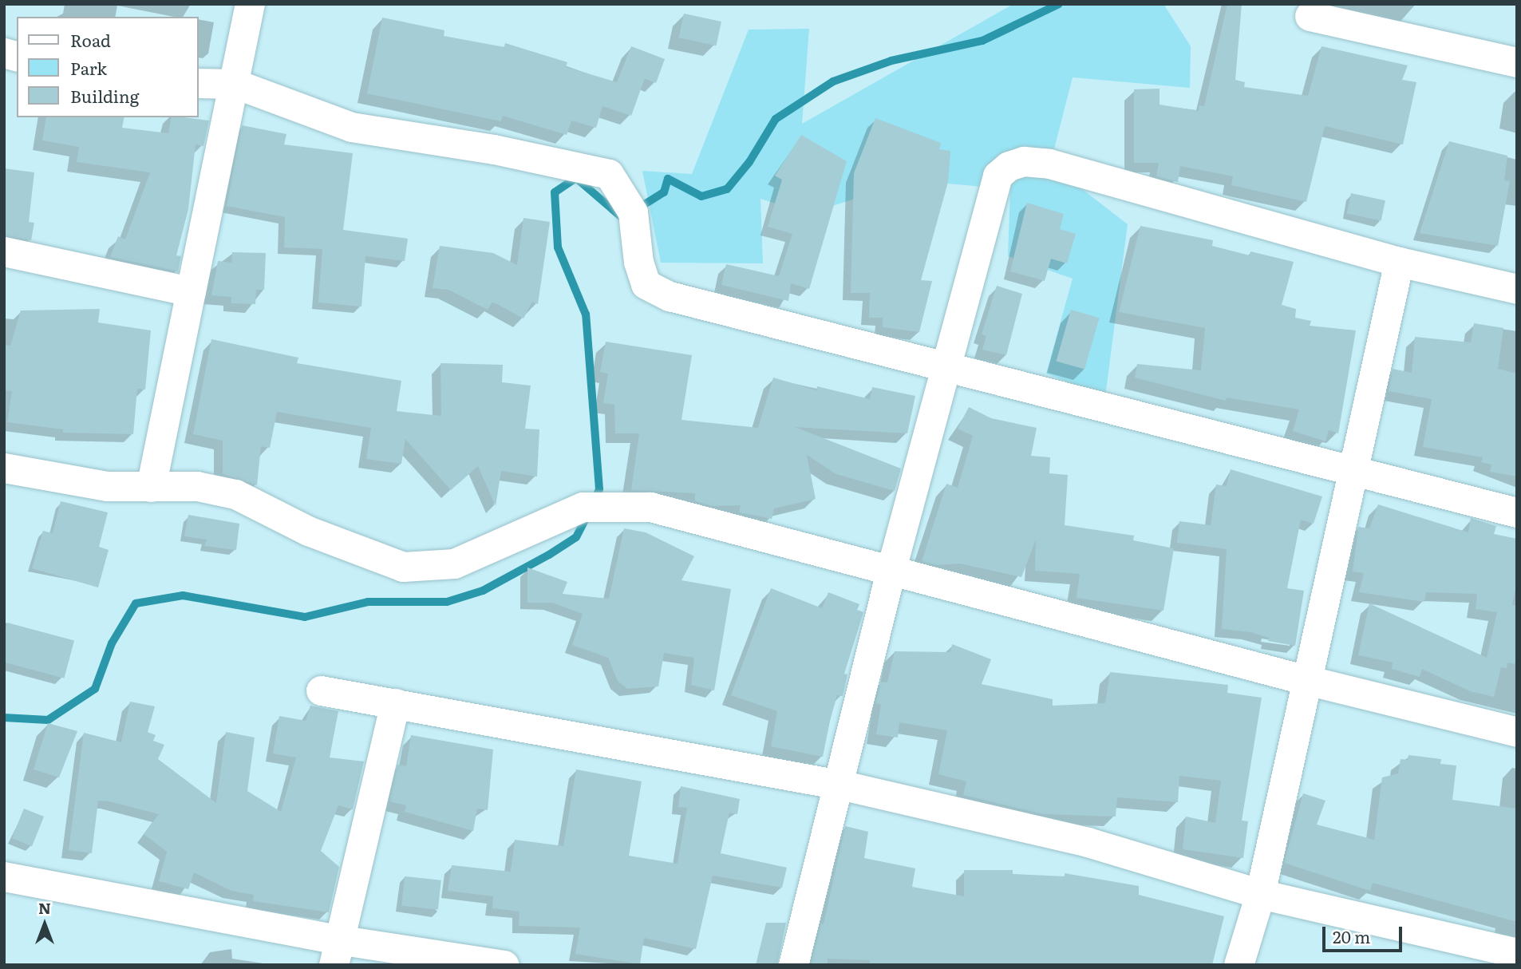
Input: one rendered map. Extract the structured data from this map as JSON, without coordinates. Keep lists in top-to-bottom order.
{
  "legend": ["Road", "Park", "Building"],
  "scale_bar": "20 m",
  "north": "top"
}
